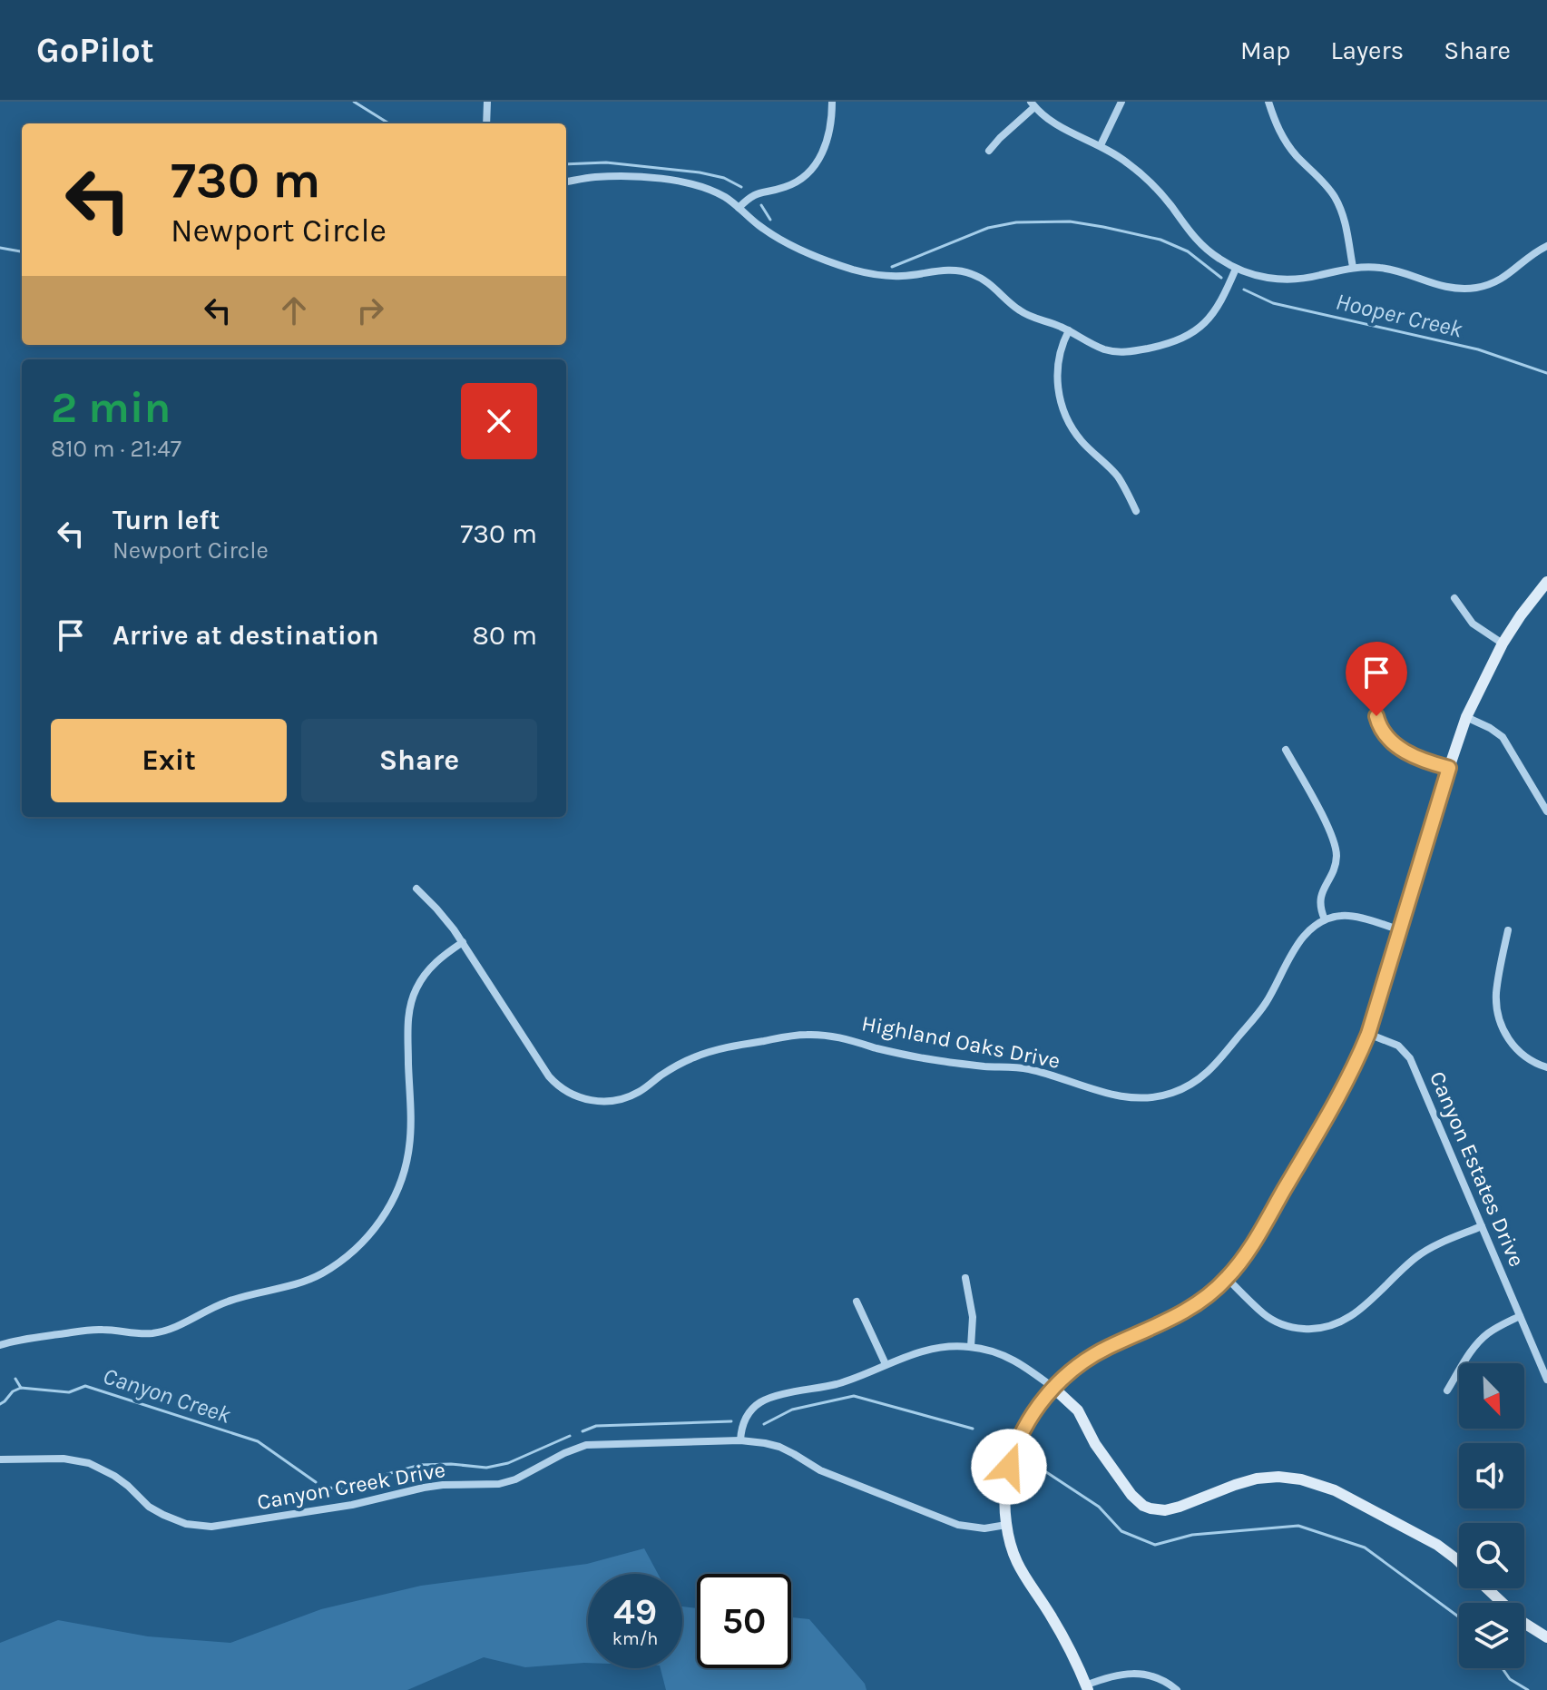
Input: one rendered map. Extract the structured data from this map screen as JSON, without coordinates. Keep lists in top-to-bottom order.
{
  "streets": {
    "street": ["Highland Oaks Drive", "Canyon Estates Drive", "Canyon Creek Drive"]
  },
  "water": ["Hooper Creek", "Canyon Creek"],
  "north": "bottom right",
  "page": {
    "header": "GoPilot",
    "nav": ["Map", "Layers", "Share"],
    "turn": ["730 m", "Newport Circle"],
    "heading": ["2 min", "810 m · 21:47"],
    "list": [
      {
        "name": "Turn left",
        "note": "Newport Circle",
        "value": "730 m"
      },
      {
        "name": "Arrive at destination",
        "value": "80 m"
      }
    ],
    "buttons": ["Exit", "Share"],
    "speed": "49 km/h",
    "limit": "50"
  }
}
